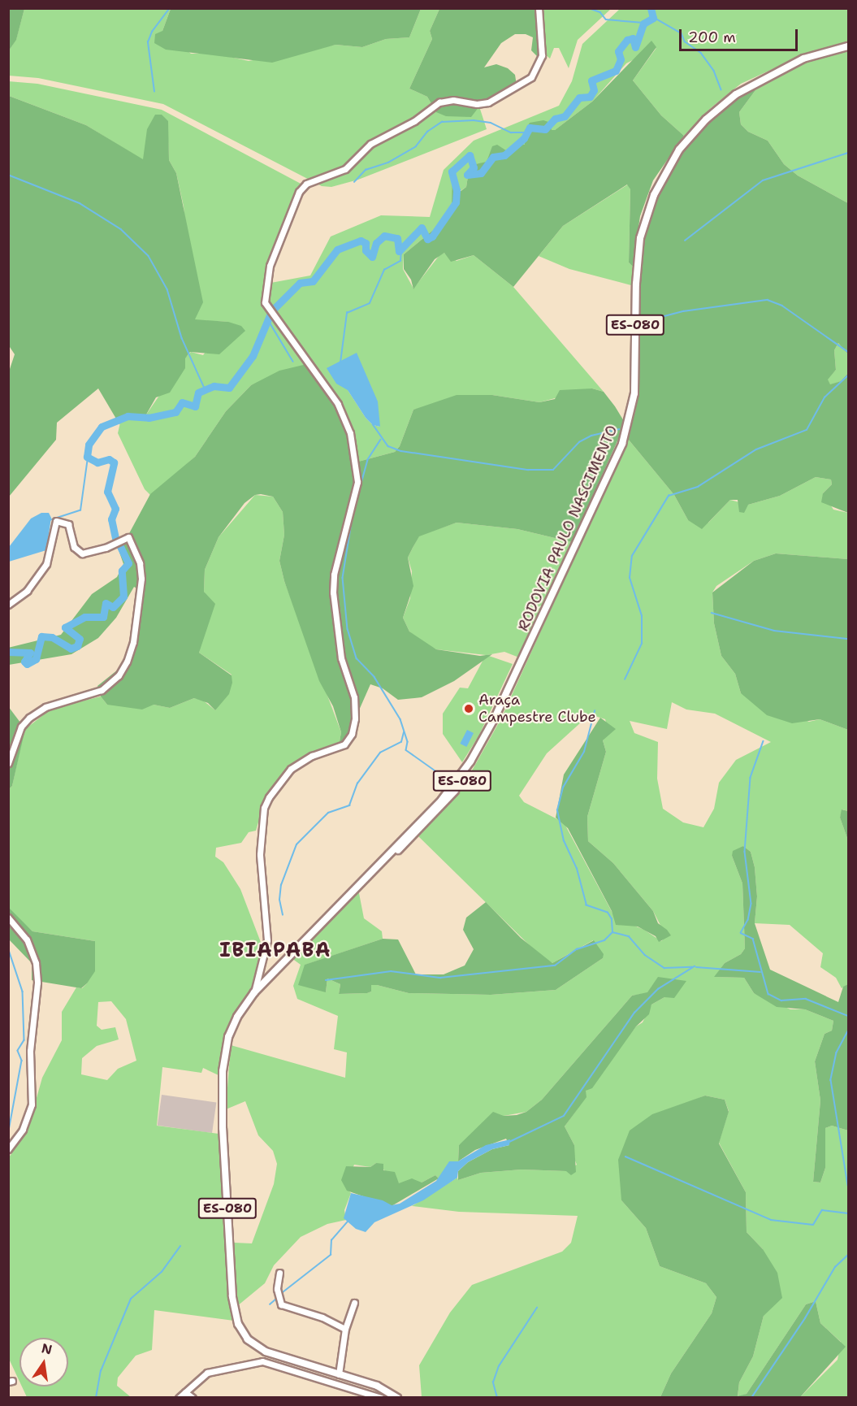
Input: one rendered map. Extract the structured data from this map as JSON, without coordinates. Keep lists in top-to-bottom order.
{
  "streets": {
    "main road": ["ES-080", "RODOVIA PAULO NASCIMENTO"]
  },
  "districts": ["IBIAPABA"],
  "places": ["Araça Campestre Clube"],
  "scale_bar": "200 m",
  "north": "top"
}
